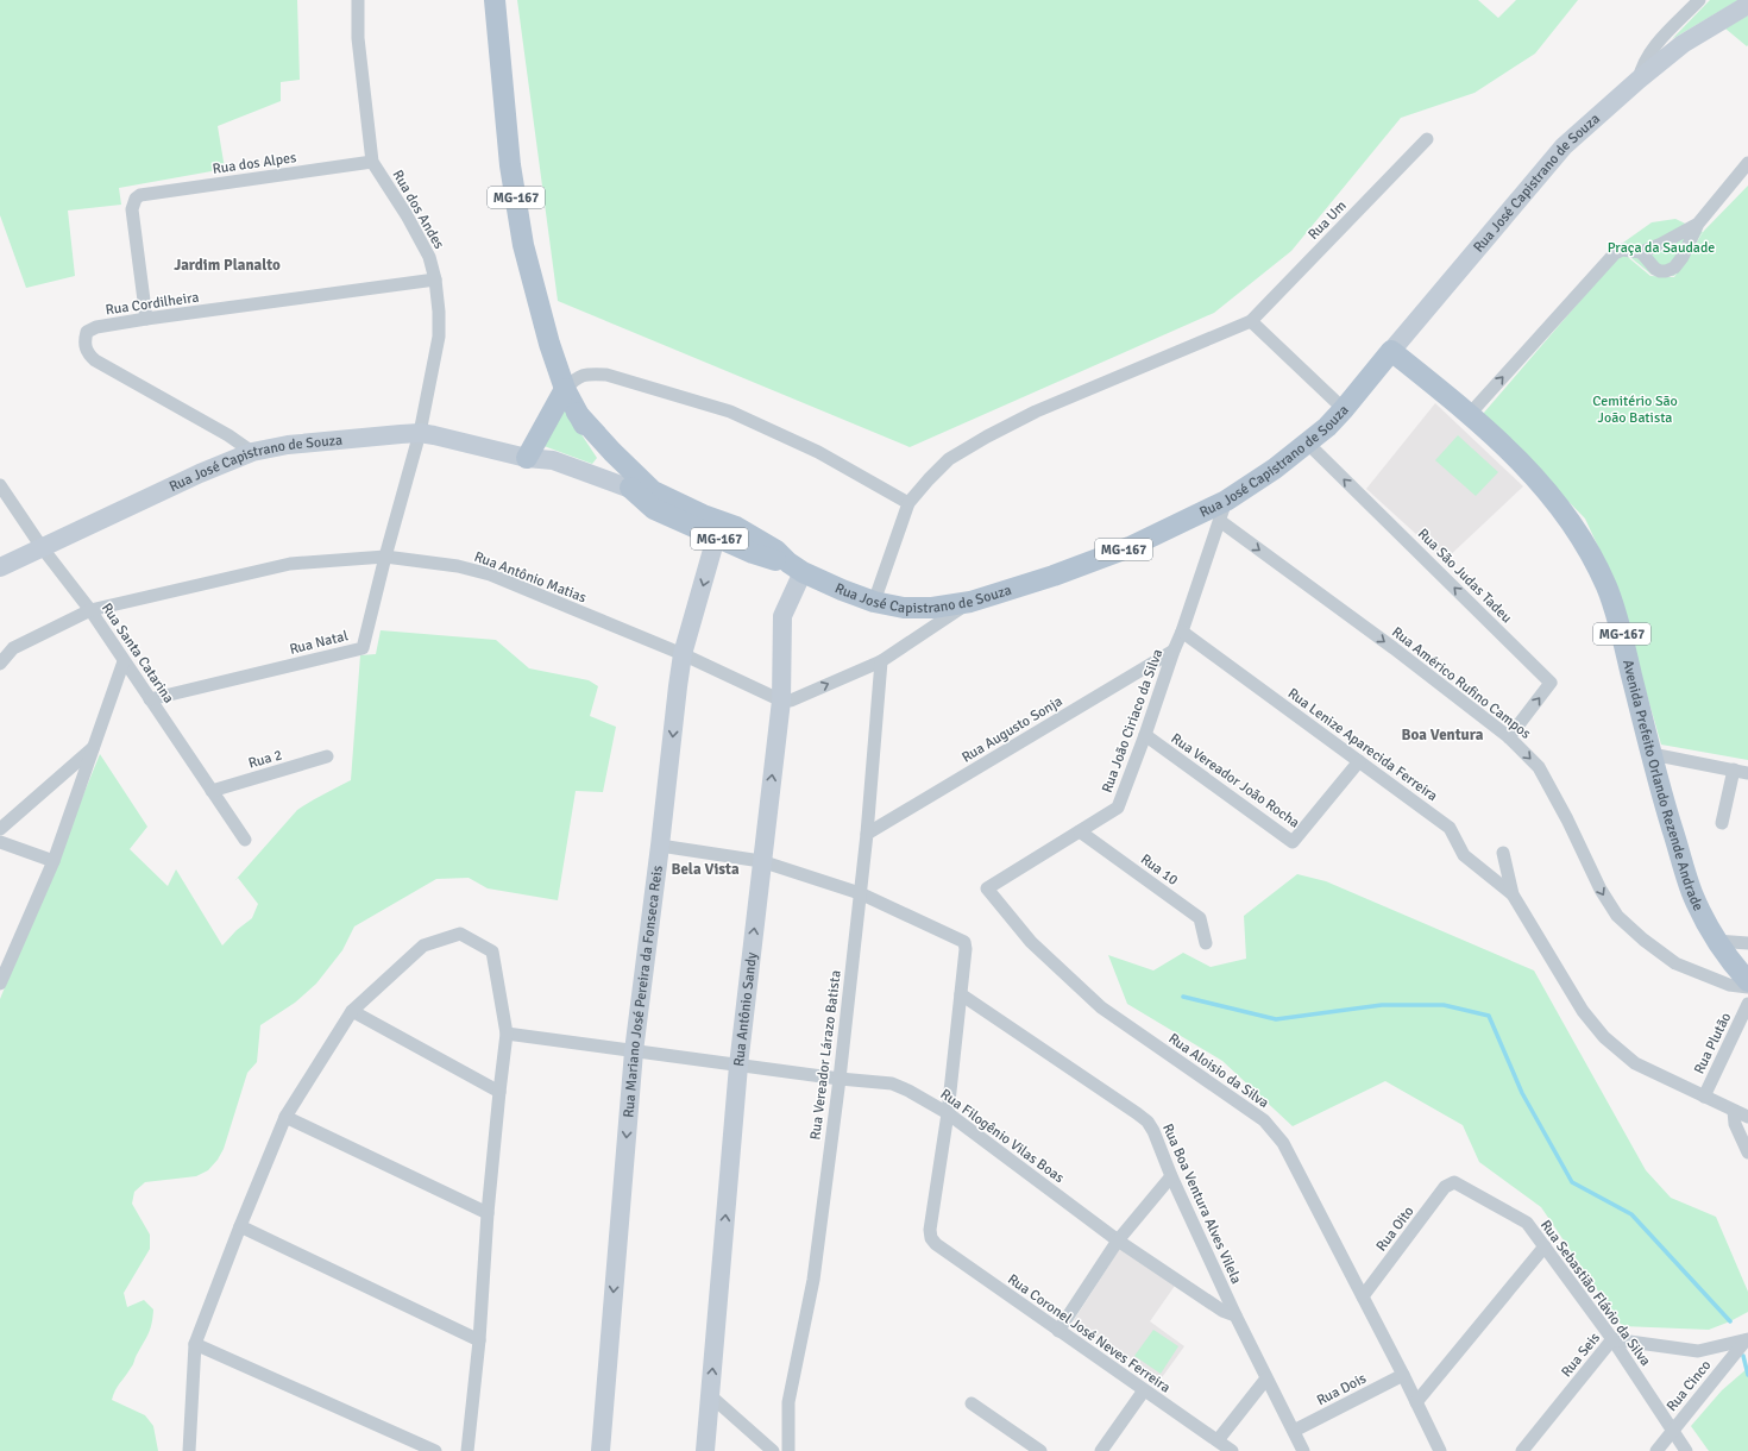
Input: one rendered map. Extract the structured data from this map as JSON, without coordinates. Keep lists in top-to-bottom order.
{
  "streets": {
    "main road": ["Rua José Capistrano de Souza", "MG-167", "Avenida Prefeito Orlando Rezende Andrade"],
    "street": [
      "Rua dos Alpes",
      "Rua dos Andes",
      "Rua Um",
      "Rua Cordilheira",
      "Rua São Judas Tadeu",
      "Rua Antônio Matias",
      "Rua Natal",
      "Rua Santa Catarina",
      "Rua Américo Rufino Campos",
      "Rua João Ciriaco da Silva",
      "Rua Augusto Sonja",
      "Rua Lenize Aparecida Ferreira",
      "Rua 2",
      "Rua Vereador João Rocha",
      "Rua 10",
      "Rua Mariano José Pereira da Fonseca Reis",
      "Rua Antônio Sandy",
      "Rua Plutão",
      "Rua Vereador Lárazo Batista",
      "Rua Aloisio da Silva",
      "Rua Filogênio Vilas Boas",
      "Rua Boa Ventura Alves Vilela",
      "Rua Oito",
      "Rua Sebastião Flávio da Silva",
      "Rua Coronel José Neves Ferreira",
      "Rua Seis",
      "Rua Cinco",
      "Rua Dois"
    ]
  },
  "crossings": [
    ["Rua dos Alpes", "Rua dos Andes"],
    ["Rua dos Alpes", "Rua Cordilheira"],
    ["Rua José Capistrano de Souza", "MG-167"],
    ["Rua José Capistrano de Souza", "Rua dos Andes"],
    ["Rua José Capistrano de Souza", "Rua Cordilheira"],
    ["Rua José Capistrano de Souza", "Rua São Judas Tadeu"],
    ["Rua José Capistrano de Souza", "Rua Natal"],
    ["Rua José Capistrano de Souza", "Rua Santa Catarina"],
    ["Rua José Capistrano de Souza", "Rua Américo Rufino Campos"],
    ["Rua José Capistrano de Souza", "Rua João Ciriaco da Silva"],
    ["Rua José Capistrano de Souza", "Avenida Prefeito Orlando Rezende Andrade"],
    ["Rua José Capistrano de Souza", "Rua Mariano José Pereira da Fonseca Reis"],
    ["Rua José Capistrano de Souza", "Rua Antônio Sandy"],
    ["Rua dos Andes", "Rua Cordilheira"],
    ["Rua dos Andes", "Rua Natal"],
    ["Rua São Judas Tadeu", "Rua Américo Rufino Campos"],
    ["Rua Antônio Matias", "Rua Natal"],
    ["Rua Antônio Matias", "Rua Santa Catarina"],
    ["Rua Antônio Matias", "Rua Mariano José Pereira da Fonseca Reis"],
    ["Rua Antônio Matias", "Rua Antônio Sandy"],
    ["Rua Natal", "Rua Santa Catarina"],
    ["Rua Santa Catarina", "Rua 2"],
    ["Rua Américo Rufino Campos", "Rua João Ciriaco da Silva"],
    ["Rua João Ciriaco da Silva", "Rua Augusto Sonja"],
    ["Rua João Ciriaco da Silva", "Rua Lenize Aparecida Ferreira"],
    ["Rua João Ciriaco da Silva", "Rua Vereador João Rocha"],
    ["Rua João Ciriaco da Silva", "Rua 10"],
    ["Rua João Ciriaco da Silva", "Rua Aloisio da Silva"],
    ["Rua Augusto Sonja", "Rua Vereador Lárazo Batista"],
    ["Rua Lenize Aparecida Ferreira", "Rua Vereador João Rocha"],
    ["Rua Mariano José Pereira da Fonseca Reis", "Rua Filogênio Vilas Boas"],
    ["Rua Antônio Sandy", "Rua Filogênio Vilas Boas"],
    ["Rua Vereador Lárazo Batista", "Rua Filogênio Vilas Boas"],
    ["Rua Aloisio da Silva", "Rua Oito"],
    ["Rua Aloisio da Silva", "Rua Dois"],
    ["Rua Filogênio Vilas Boas", "Rua Boa Ventura Alves Vilela"],
    ["Rua Filogênio Vilas Boas", "Rua Coronel José Neves Ferreira"],
    ["Rua Boa Ventura Alves Vilela", "Rua Dois"],
    ["Rua Oito", "Rua Sebastião Flávio da Silva"],
    ["Rua Sebastião Flávio da Silva", "Rua Seis"],
    ["Rua Sebastião Flávio da Silva", "Rua Cinco"],
    ["Rua Seis", "Rua Cinco"]
  ],
  "one_way": ["Rua São Judas Tadeu", "Rua Antônio Sandy"],
  "districts": ["Jardim Planalto", "Boa Ventura", "Bela Vista"],
  "parks": ["Praça da Saudade", "Cemitério São João Batista"]
}
